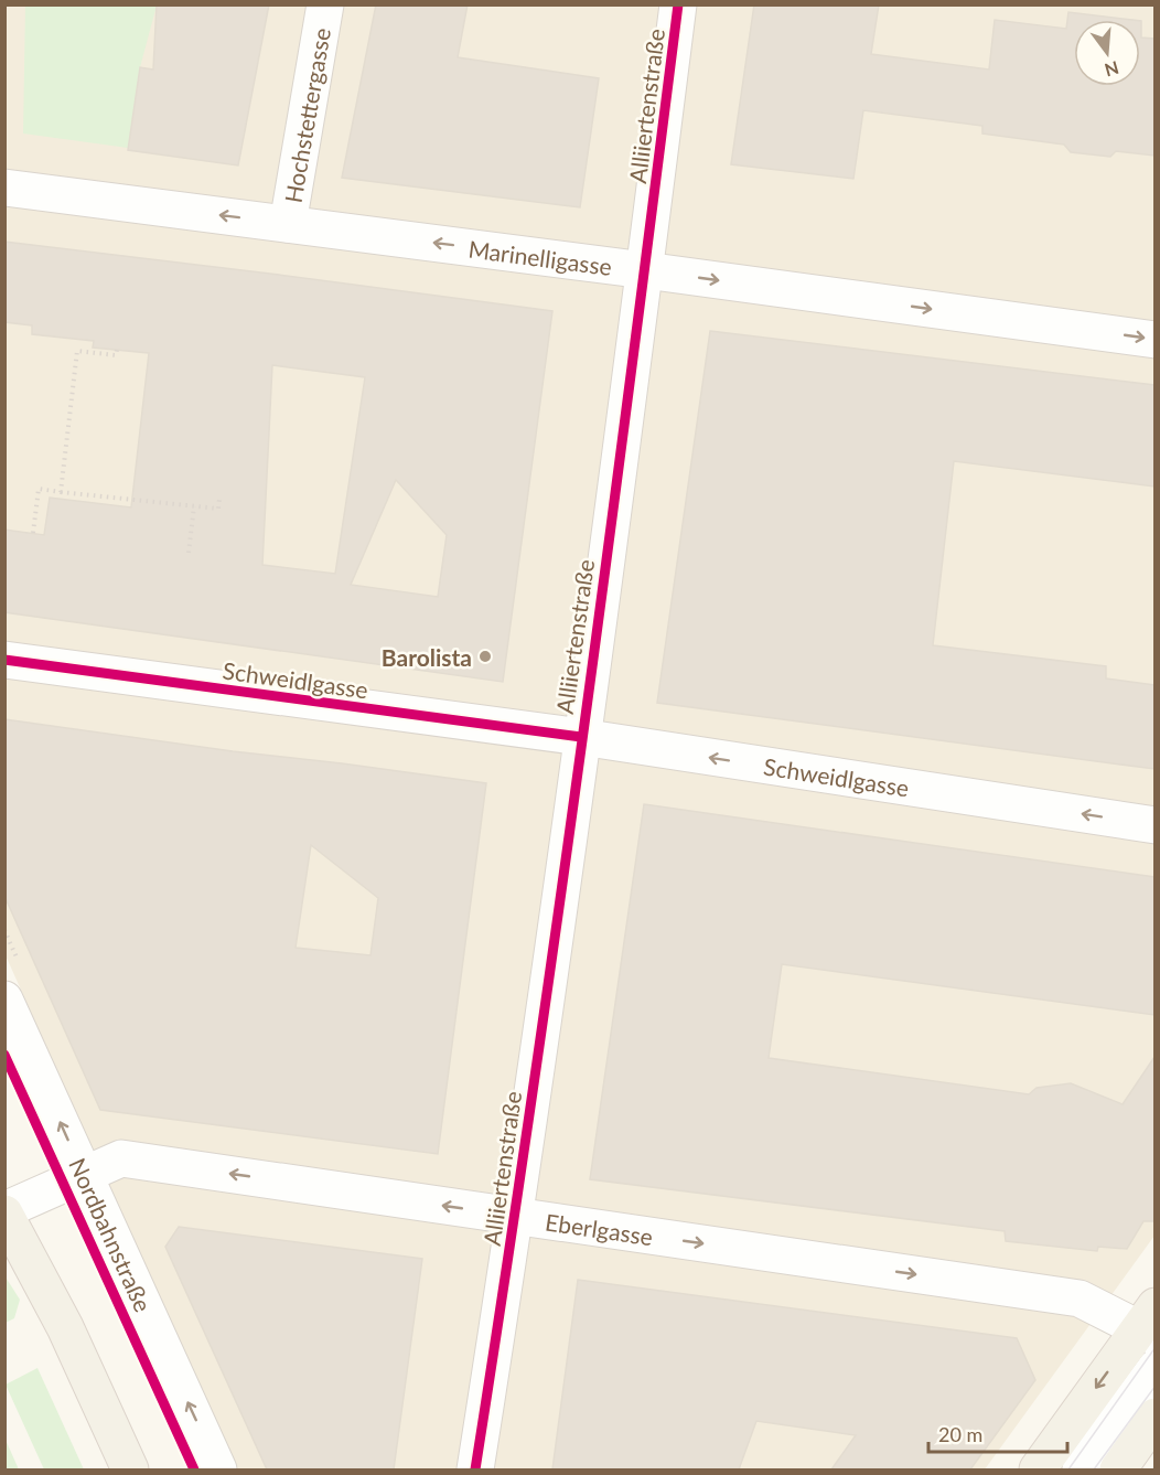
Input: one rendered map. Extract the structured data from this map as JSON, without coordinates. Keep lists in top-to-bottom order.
{
  "streets": {
    "street": [
      "Alliiertenstraße",
      "Hochstettergasse",
      "Marinelligasse",
      "Schweidlgasse",
      "Eberlgasse",
      "Nordbahnstraße"
    ]
  },
  "crossings": [
    ["Alliiertenstraße", "Marinelligasse"],
    ["Alliiertenstraße", "Schweidlgasse"],
    ["Alliiertenstraße", "Eberlgasse"],
    ["Hochstettergasse", "Marinelligasse"],
    ["Eberlgasse", "Nordbahnstraße"]
  ],
  "one_way": ["Schweidlgasse", "Nordbahnstraße"],
  "places": ["Barolista"],
  "scale_bar": "20 m",
  "north": "bottom"
}
